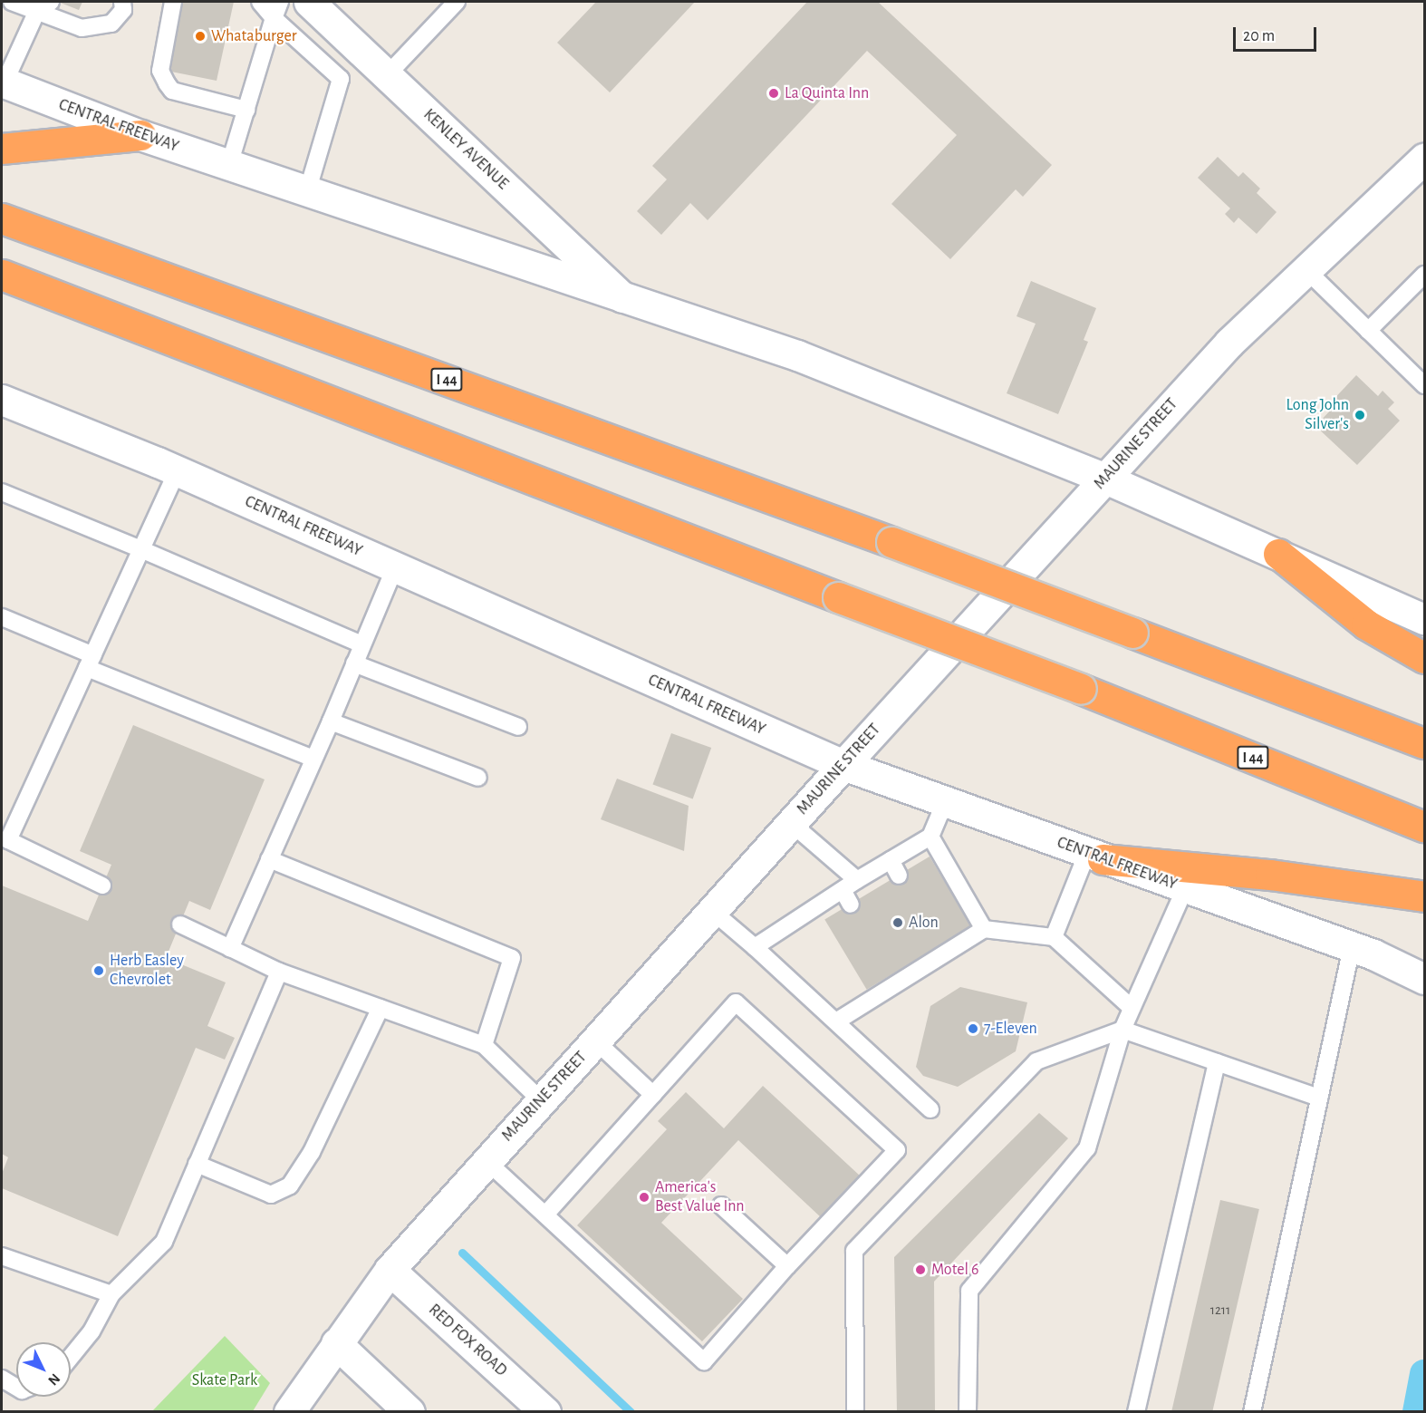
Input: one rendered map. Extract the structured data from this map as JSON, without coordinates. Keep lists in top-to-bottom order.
{
  "streets": {
    "highway": ["I 44"],
    "main road": [
      "CENTRAL FREEWAY",
      "KENLEY AVENUE",
      "MAURINE STREET",
      "RED FOX ROAD"
    ]
  },
  "crossings": [
    ["CENTRAL FREEWAY", "KENLEY AVENUE"],
    ["CENTRAL FREEWAY", "MAURINE STREET"],
    ["MAURINE STREET", "RED FOX ROAD"]
  ],
  "parks": ["Skate Park"],
  "places": [
    "Whataburger",
    "La Quinta Inn",
    "Long John Silver's",
    "Alon",
    "Herb Easley Chevrolet",
    "7-Eleven",
    "America's Best Value Inn",
    "Motel 6"
  ],
  "house_numbers": ["1211"],
  "scale_bar": "20 m",
  "north": "bottom right"
}
